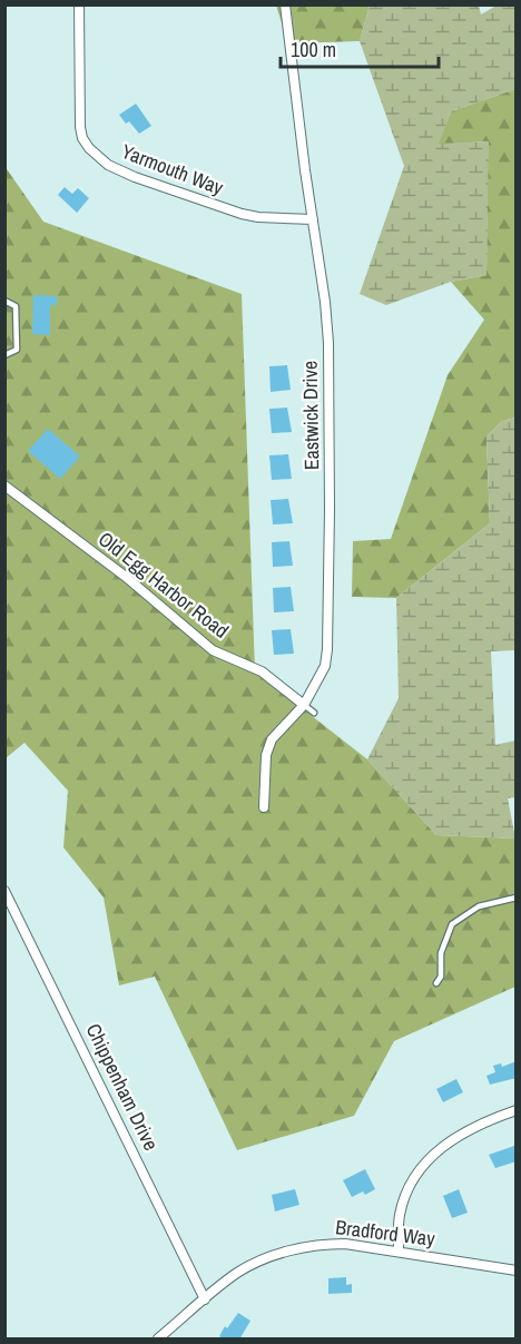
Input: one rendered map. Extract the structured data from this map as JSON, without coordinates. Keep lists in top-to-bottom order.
{
  "streets": {
    "street": [
      "Yarmouth Way",
      "Eastwick Drive",
      "Old Egg Harbor Road",
      "Chippenham Drive",
      "Bradford Way"
    ]
  },
  "crossings": [
    ["Yarmouth Way", "Eastwick Drive"],
    ["Eastwick Drive", "Old Egg Harbor Road"],
    ["Chippenham Drive", "Bradford Way"]
  ],
  "scale_bar": "100 m"
}
